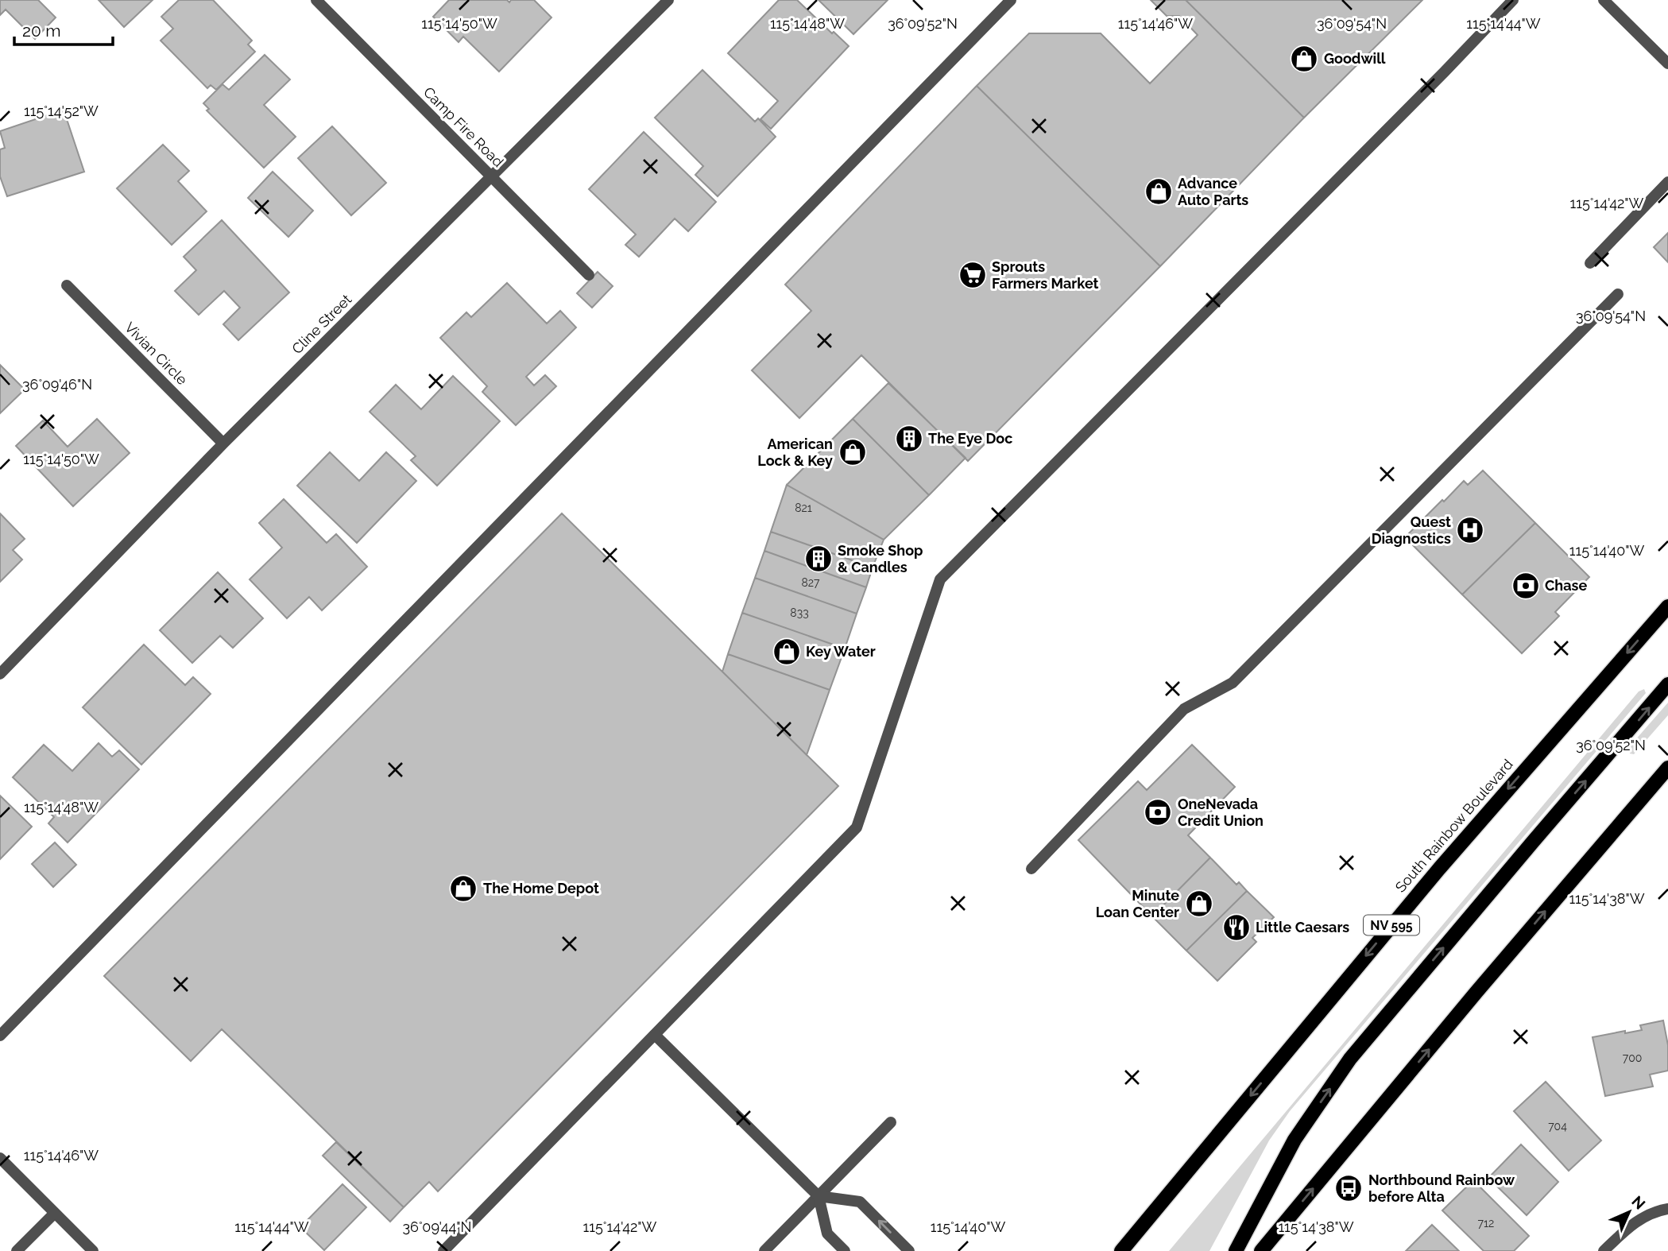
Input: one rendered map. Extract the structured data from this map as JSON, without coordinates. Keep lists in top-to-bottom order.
{
  "streets": {
    "main road": ["South Rainbow Boulevard", "NV 595"],
    "street": ["Camp Fire Road", "Cline Street", "Vivian Circle"]
  },
  "crossings": [
    ["Camp Fire Road", "Cline Street"],
    ["Cline Street", "Vivian Circle"]
  ],
  "places": {
    "shop": [
      "Goodwill",
      "Advance Auto Parts",
      "American Lock & Key",
      "Key Water",
      "The Home Depot",
      "Minute Loan Center"
    ],
    "supermarket": ["Sprouts Farmers Market"],
    "building": ["The Eye Doc", "Smoke Shop & Candles"],
    "hospital": ["Quest Diagnostics"],
    "bank": ["Chase", "OneNevada Credit Union"],
    "restaurant": ["Little Caesars"],
    "bus stop": ["Northbound Rainbow before Alta"]
  },
  "house_numbers": [
    "821",
    "827",
    "833",
    "700",
    "704",
    "712"
  ],
  "scale_bar": "20 m",
  "north": "top right",
  "coordinates": [
    "36°09'54\"N",
    "115°14'50\"W",
    "115°14'48\"W",
    "36°09'52\"N",
    "115°14'46\"W",
    "115°14'44\"W",
    "115°14'52\"W",
    "115°14'42\"W",
    "36°09'46\"N",
    "115°14'40\"W",
    "115°14'38\"W",
    "36°09'44\"N"
  ]
}
